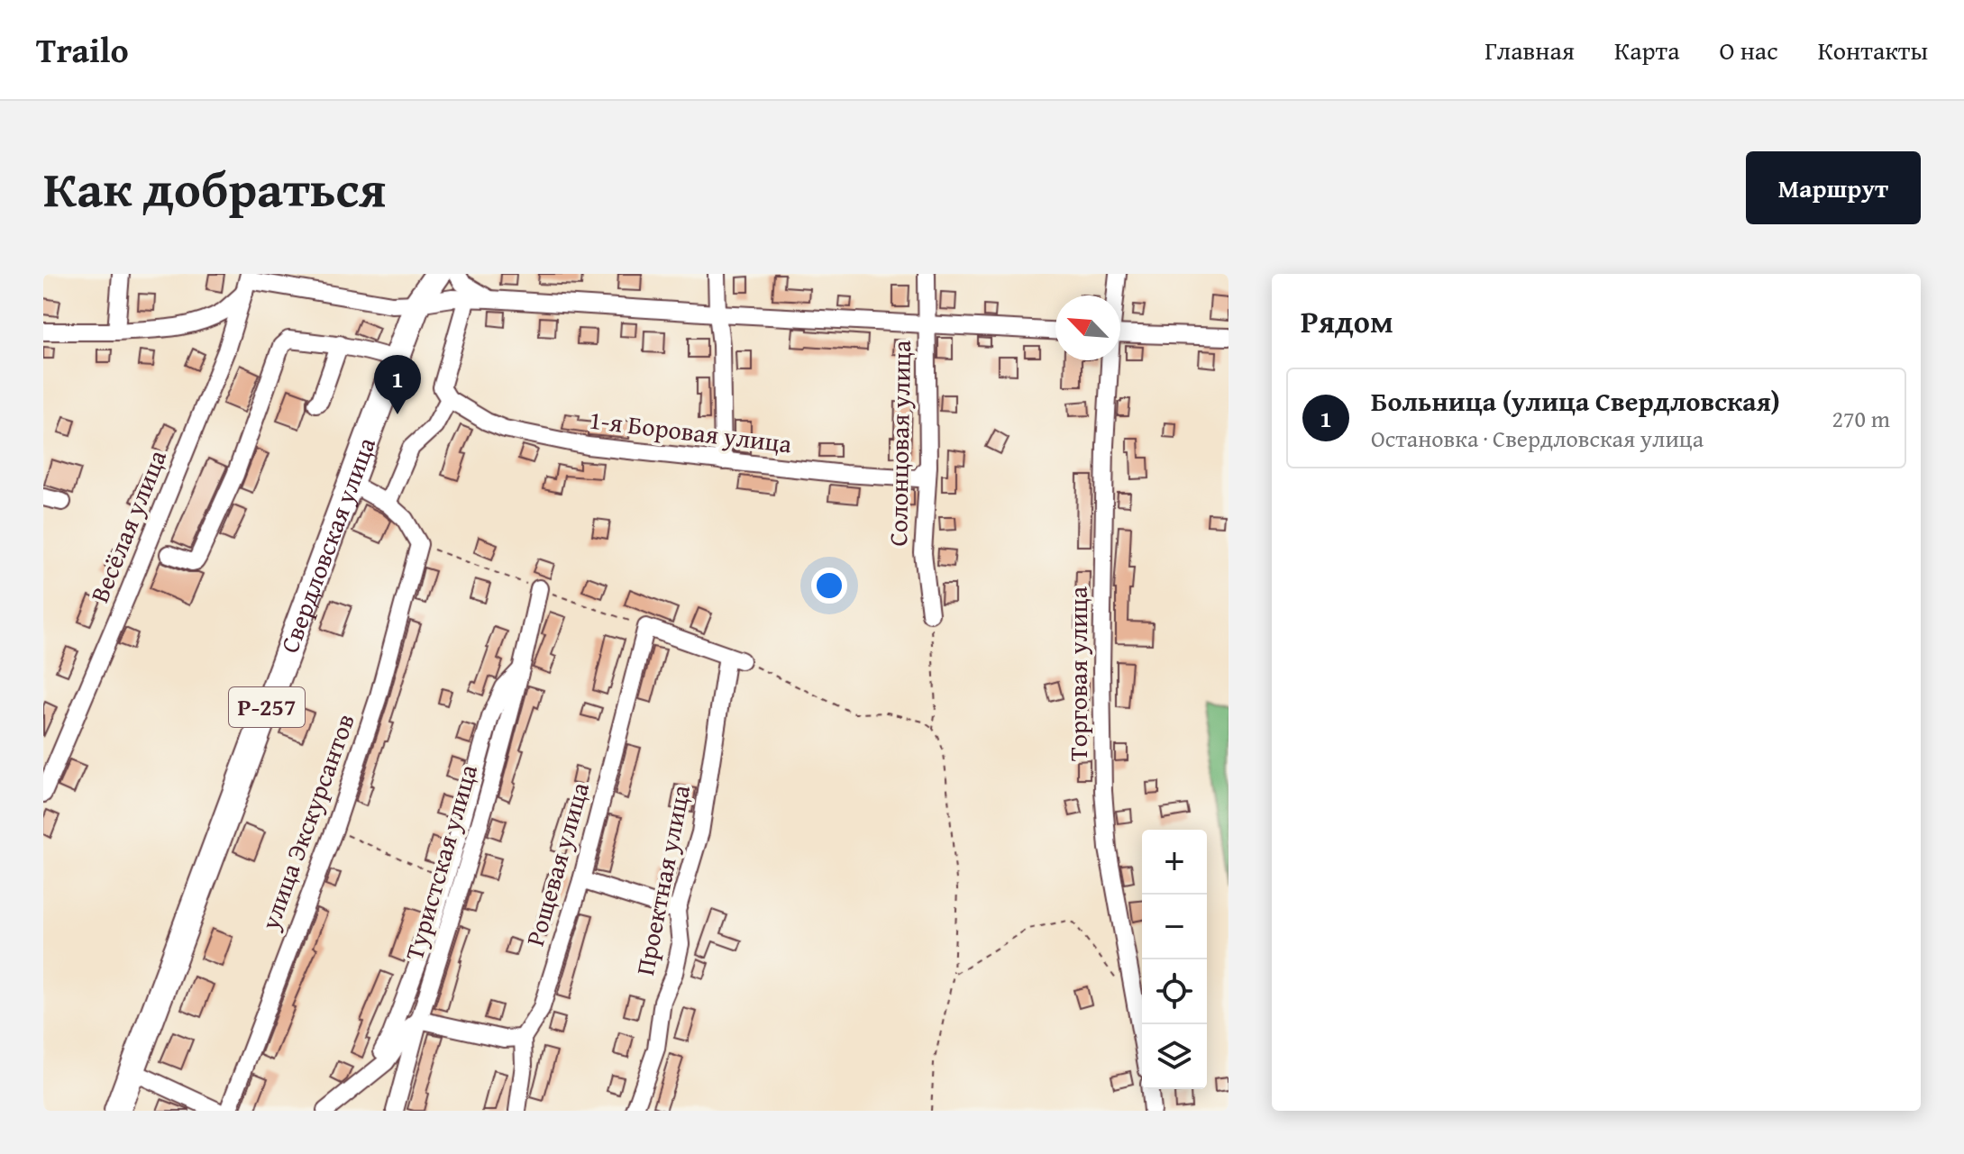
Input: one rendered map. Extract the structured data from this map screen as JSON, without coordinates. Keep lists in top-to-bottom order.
{
  "streets": {
    "highway": ["Свердловская улица", "Р-257"],
    "street": [
      "1-я Боровая улица",
      "Солонцовая улица",
      "Весёлая улица",
      "Торговая улица",
      "улица Экскурсантов",
      "Туристская улица",
      "Рощевая улица",
      "Проектная улица"
    ]
  },
  "crossings": [
    ["1-я Боровая улица", "Солонцовая улица"],
    ["Рощевая улица", "Проектная улица"]
  ],
  "north": "top left",
  "page": {
    "header": "Trailo",
    "nav": [
      "Главная",
      "Карта",
      "О нас",
      "Контакты"
    ],
    "title": "Как добраться",
    "buttons": "Маршрут",
    "heading": "Рядом",
    "pins": "1",
    "list": [
      {
        "mark": "1",
        "name": "Больница (улица Свердловская)",
        "note": "Остановка · Свердловская улица",
        "value": "270 m"
      }
    ],
    "map_buttons": ["+", "−"]
  }
}
